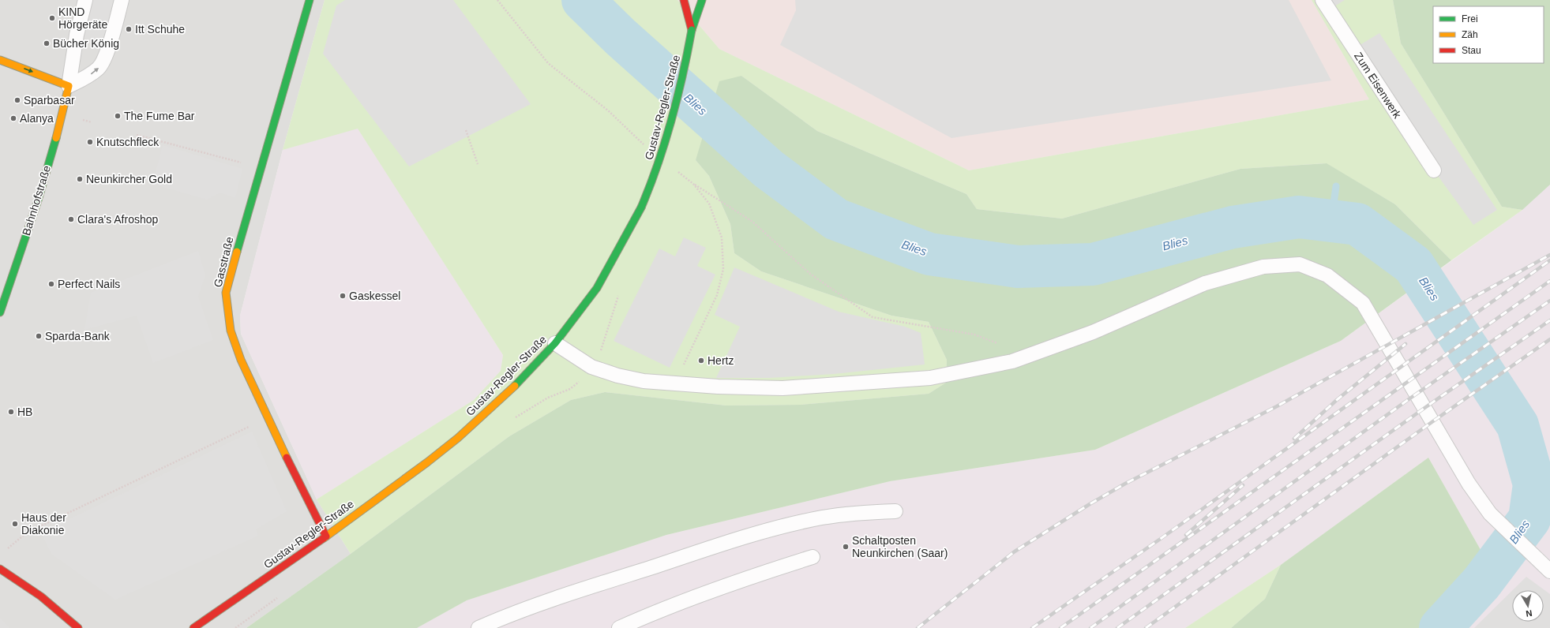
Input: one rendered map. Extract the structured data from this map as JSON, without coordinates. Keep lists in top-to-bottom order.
{
  "streets": {
    "street": ["Gustav-Regler-Straße", "Bahnhofstraße", "Gasstraße"],
    "lane": ["Zum Eisenwerk"]
  },
  "crossings": [
    ["Gustav-Regler-Straße", "Gasstraße"]
  ],
  "water": ["Blies"],
  "places": [
    "KIND Hörgeräte",
    "Itt Schuhe",
    "Bücher König",
    "Sparbasar",
    "The Fume Bar",
    "Alanya",
    "Knutschfleck",
    "Neunkircher Gold",
    "Clara's Afroshop",
    "Perfect Nails",
    "Gaskessel",
    "Sparda-Bank",
    "Hertz",
    "HB",
    "Haus der Diakonie",
    "Schaltposten Neunkirchen (Saar)"
  ],
  "legend": ["Frei", "Zäh", "Stau"],
  "north": "bottom"
}
